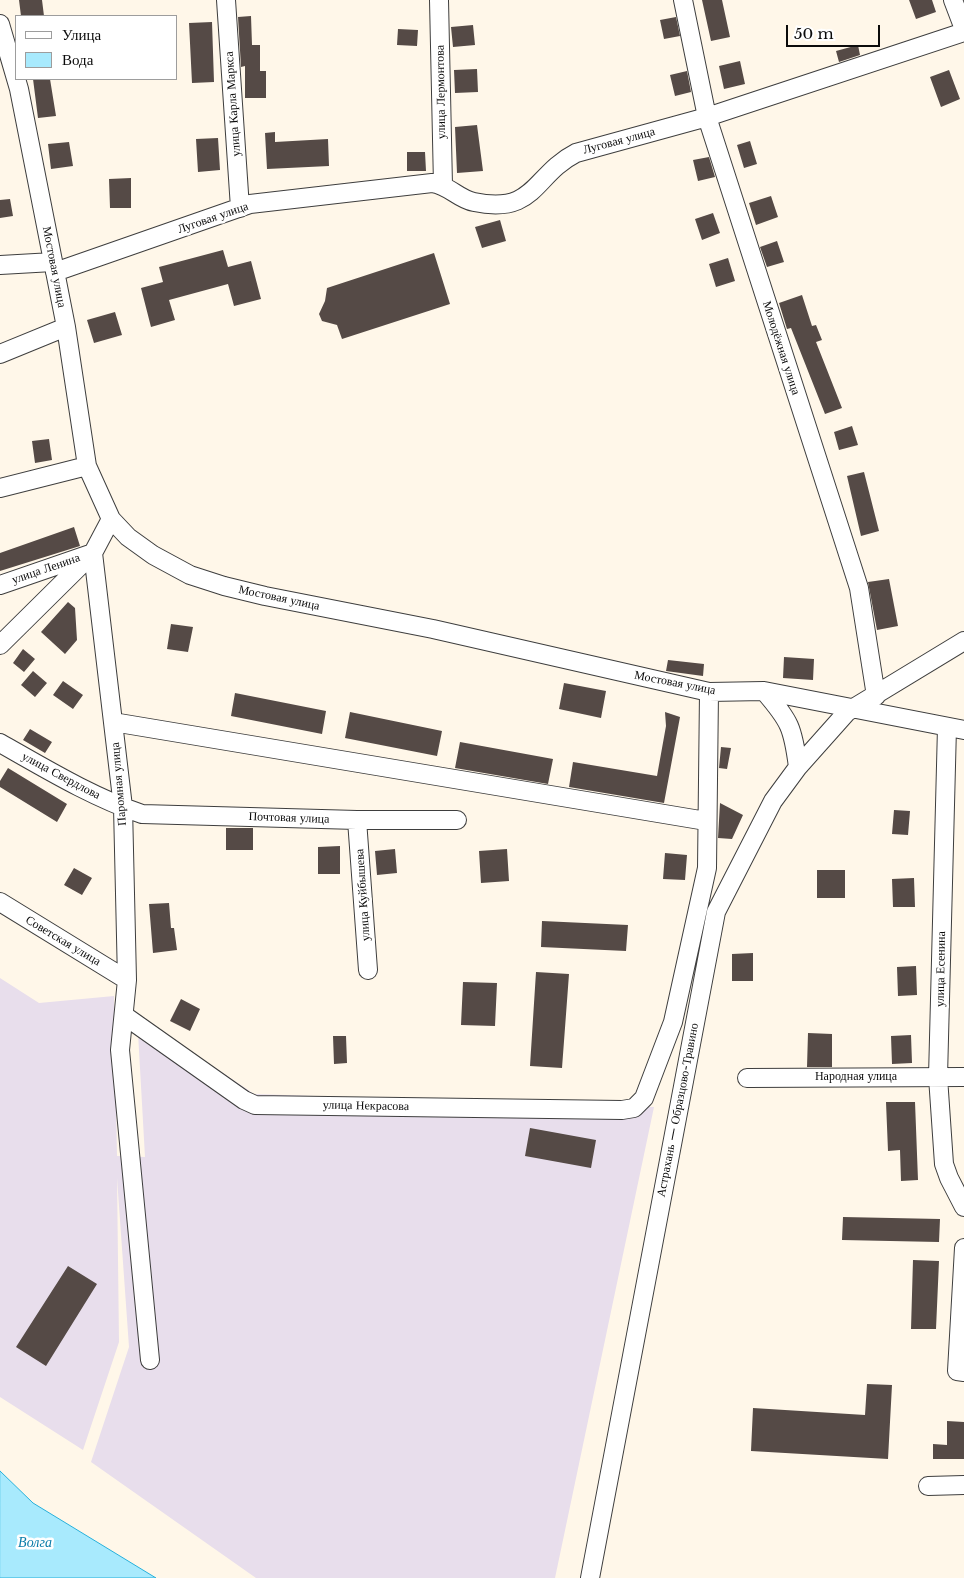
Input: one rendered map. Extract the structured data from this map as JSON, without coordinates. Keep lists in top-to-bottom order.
{
  "streets": {
    "street": [
      "улица Лермонтова",
      "улица Карла Маркса",
      "Луговая улица",
      "Мостовая улица",
      "Молодёжная улица",
      "улица Ленина",
      "улица Свердлова",
      "Паромная улица",
      "Почтовая улица",
      "улица Куйбышева",
      "Советская улица",
      "улица Есенина",
      "Народная улица",
      "улица Некрасова",
      "Астрахань — Образцово-Травино"
    ]
  },
  "crossings": [
    ["улица Лермонтова", "Луговая улица"],
    ["улица Карла Маркса", "Луговая улица"],
    ["Луговая улица", "Мостовая улица"],
    ["Луговая улица", "Молодёжная улица"],
    ["Мостовая улица", "улица Есенина"],
    ["Мостовая улица", "Астрахань — Образцово-Травино"],
    ["Молодёжная улица", "Астрахань — Образцово-Травино"],
    ["улица Ленина", "Паромная улица"],
    ["улица Свердлова", "Паромная улица"],
    ["улица Свердлова", "Почтовая улица"],
    ["Паромная улица", "Почтовая улица"],
    ["Паромная улица", "Советская улица"],
    ["Паромная улица", "улица Некрасова"],
    ["Почтовая улица", "улица Куйбышева"],
    ["улица Есенина", "Народная улица"]
  ],
  "water": ["Волга"],
  "legend": ["Улица", "Вода"],
  "scale_bar": "50 m"
}
